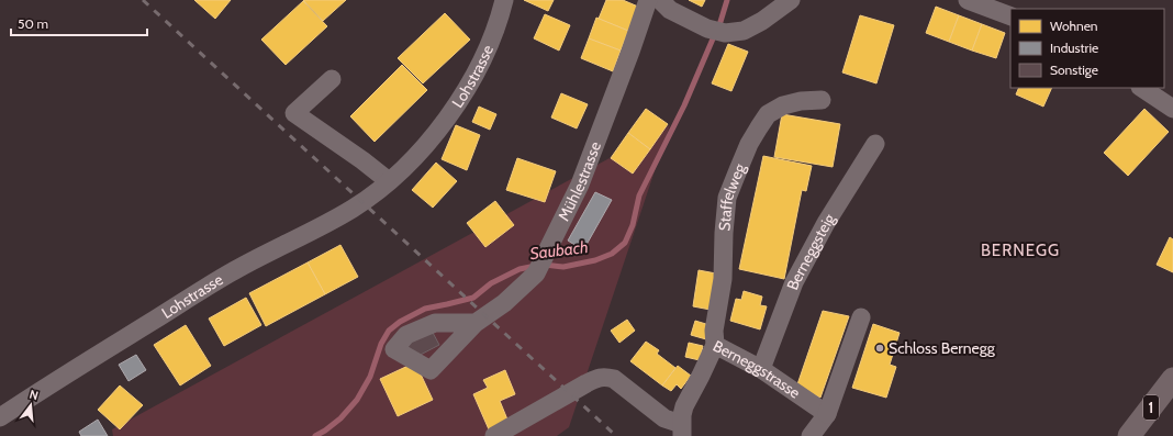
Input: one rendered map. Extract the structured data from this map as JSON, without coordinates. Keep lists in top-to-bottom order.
{
  "streets": {
    "main road": ["1"],
    "street": [
      "Lohstrasse",
      "Mühlestrasse",
      "Staffelweg",
      "Berneggsteig",
      "Berneggstrasse"
    ]
  },
  "crossings": [
    ["Staffelweg", "Berneggstrasse"],
    ["Berneggsteig", "Berneggstrasse"]
  ],
  "districts": ["BERNEGG"],
  "water": ["Saubach"],
  "places": ["Schloss Bernegg"],
  "legend": ["Wohnen", "Industrie", "Sonstige"],
  "scale_bar": "50 m",
  "north": "top"
}
